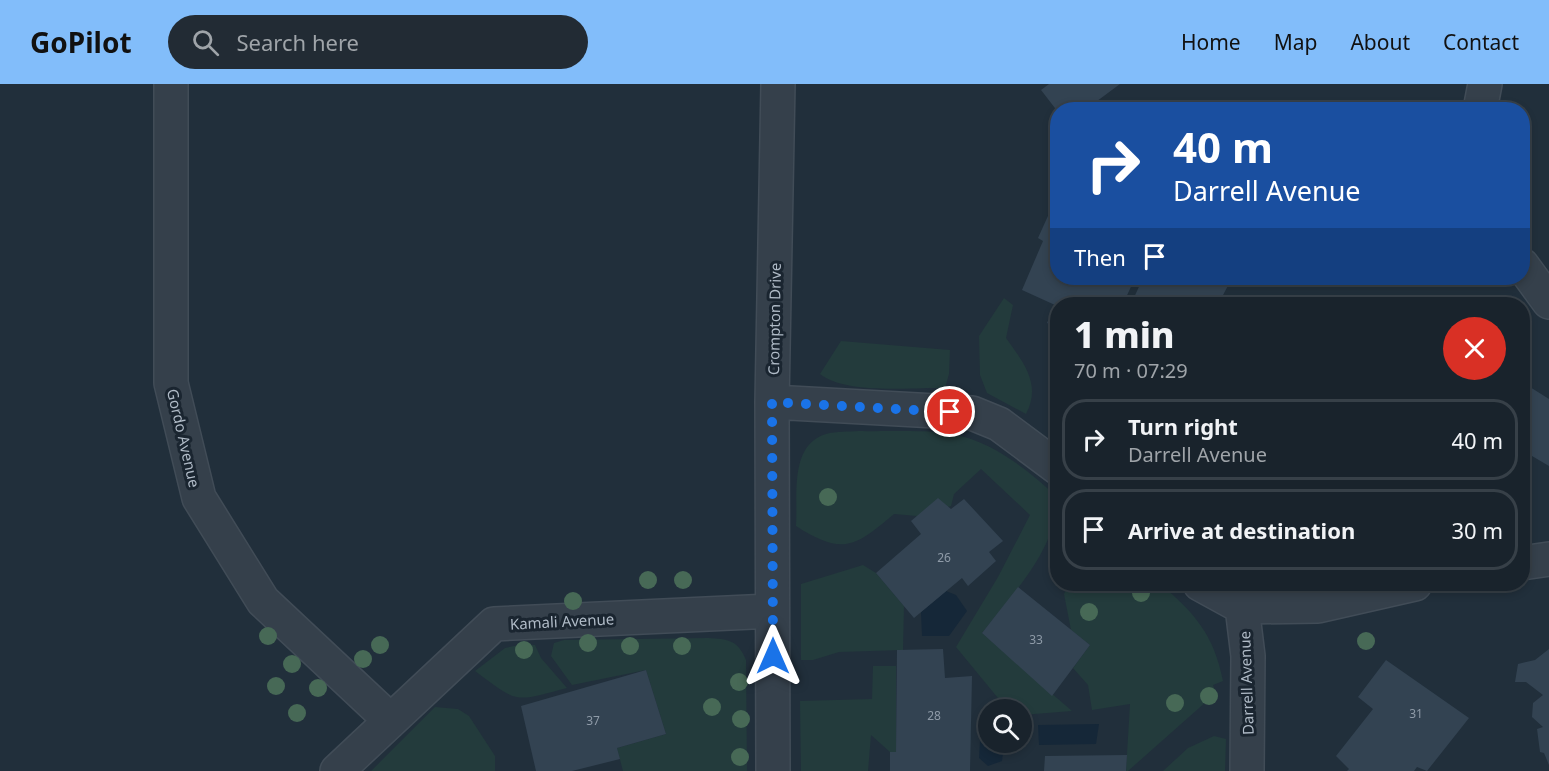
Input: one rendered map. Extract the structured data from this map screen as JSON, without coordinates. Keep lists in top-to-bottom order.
{
  "streets": {
    "street": [
      "Crompton Drive",
      "Gordo Avenue",
      "Kamali Avenue",
      "Darrell Avenue"
    ]
  },
  "crossings": [
    ["Crompton Drive", "Kamali Avenue"],
    ["Gordo Avenue", "Kamali Avenue"]
  ],
  "house_numbers": [
    "26",
    "33",
    "31",
    "28",
    "37"
  ],
  "page": {
    "header": "GoPilot",
    "search": "Search here",
    "nav": [
      "Home",
      "Map",
      "About",
      "Contact"
    ],
    "turn": ["40 m", "Darrell Avenue"],
    "then": "Then",
    "heading": ["1 min", "70 m · 07:29"],
    "list": [
      {
        "name": "Turn right",
        "note": "Darrell Avenue",
        "value": "40 m"
      },
      {
        "name": "Arrive at destination",
        "value": "30 m"
      }
    ]
  }
}
